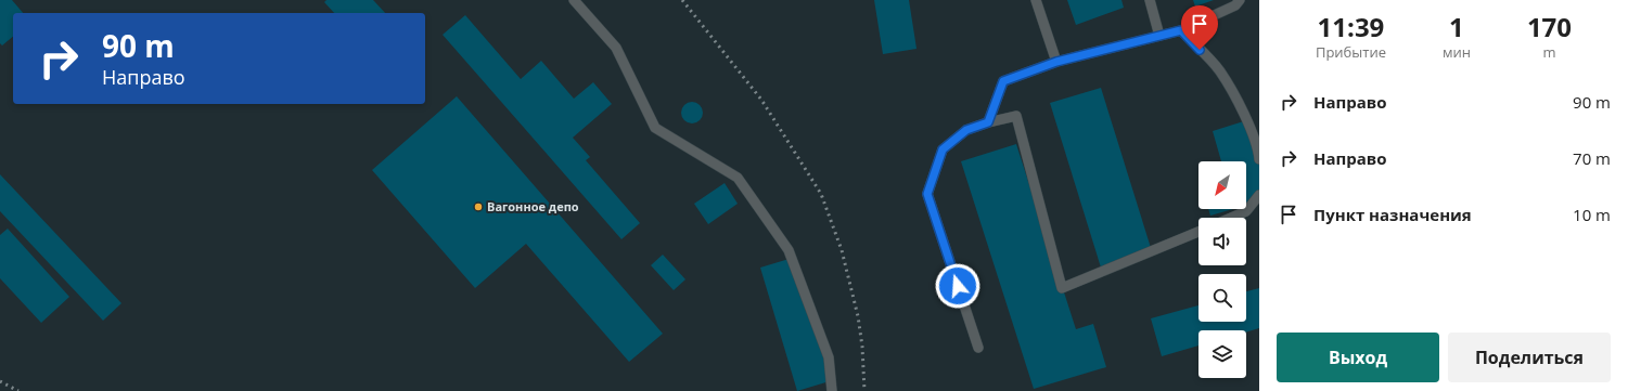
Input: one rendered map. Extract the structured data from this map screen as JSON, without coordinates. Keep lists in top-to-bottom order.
{
  "places": ["Вагонное депо"],
  "north": "bottom left",
  "page": {
    "eta": [
      "11:39",
      "Прибытие",
      "1",
      "мин",
      "170",
      "m"
    ],
    "turn": ["90 m", "Направо"],
    "list": [
      {
        "name": "Направо",
        "value": "90 m"
      },
      {
        "name": "Направо",
        "value": "70 m"
      },
      {
        "name": "Пункт назначения",
        "value": "10 m"
      }
    ],
    "buttons": ["Выход", "Поделиться"]
  }
}
